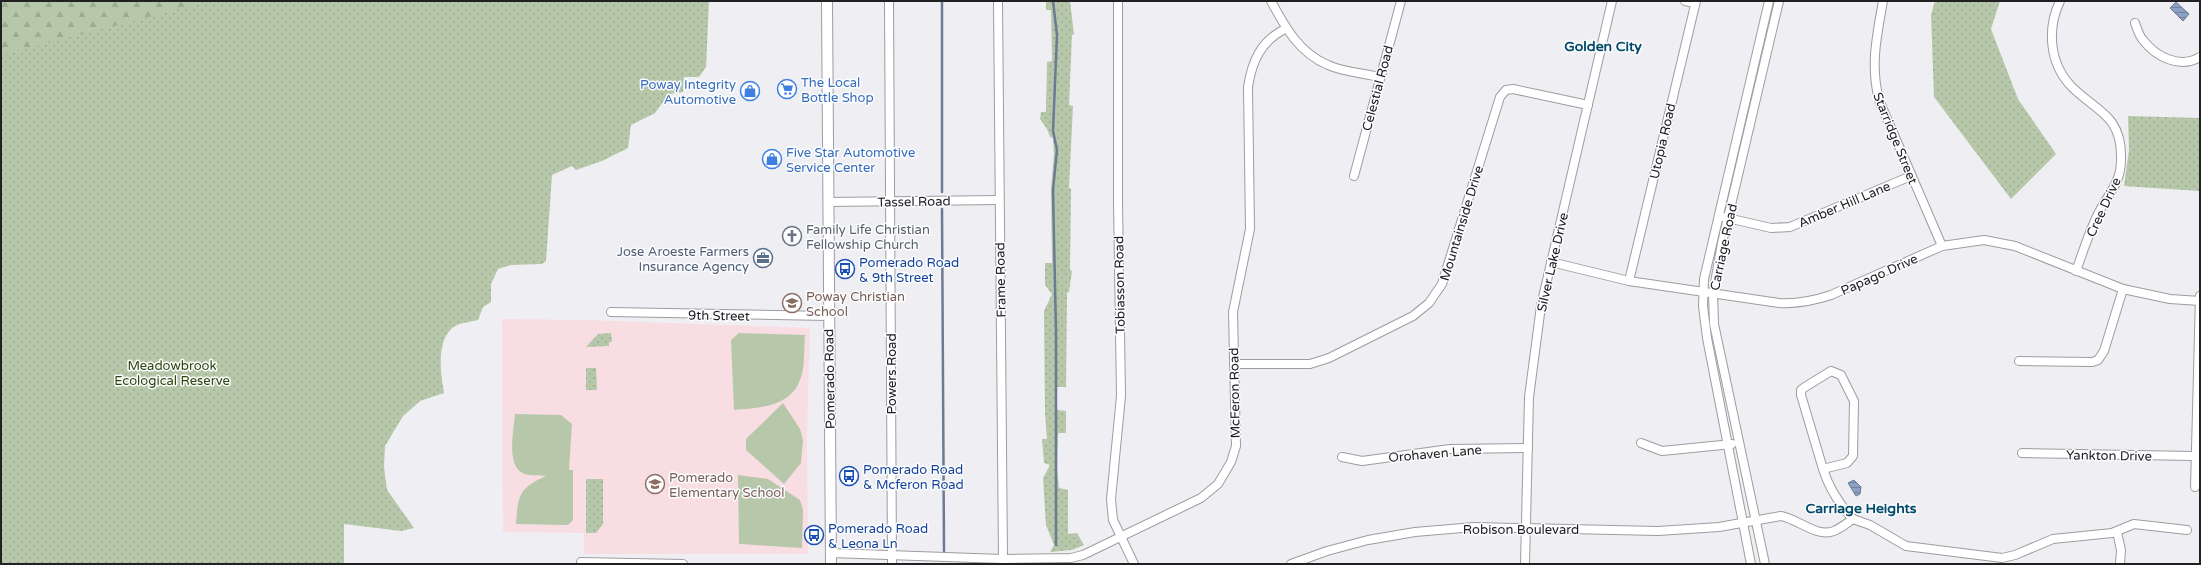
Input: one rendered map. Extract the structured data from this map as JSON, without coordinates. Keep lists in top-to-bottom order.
{
  "streets": {
    "main road": ["Pomerado Road"],
    "street": [
      "Celestial Road",
      "Starridge Street",
      "Utopia Road",
      "Tassel Road",
      "Amber Hill Lane",
      "Cree Drive",
      "Mountainside Drive",
      "Carriage Road",
      "Silver Lake Drive",
      "Papago Drive",
      "Frame Road",
      "Tobiasson Road",
      "9th Street",
      "Powers Road",
      "McFeron Road",
      "Orohaven Lane",
      "Yankton Drive",
      "Robison Boulevard"
    ]
  },
  "crossings": [
    ["Starridge Street", "Amber Hill Lane"],
    ["Starridge Street", "Papago Drive"],
    ["Utopia Road", "Papago Drive"],
    ["Tassel Road", "Frame Road"],
    ["Tassel Road", "Powers Road"],
    ["Tassel Road", "Pomerado Road"],
    ["Amber Hill Lane", "Carriage Road"],
    ["Cree Drive", "Papago Drive"],
    ["Mountainside Drive", "Silver Lake Drive"],
    ["Mountainside Drive", "McFeron Road"],
    ["Carriage Road", "Papago Drive"],
    ["Carriage Road", "Robison Boulevard"],
    ["Silver Lake Drive", "Papago Drive"],
    ["Silver Lake Drive", "Orohaven Lane"],
    ["Silver Lake Drive", "Robison Boulevard"],
    ["Frame Road", "McFeron Road"],
    ["Tobiasson Road", "McFeron Road"],
    ["9th Street", "Pomerado Road"],
    ["Powers Road", "McFeron Road"],
    ["Pomerado Road", "McFeron Road"]
  ],
  "districts": ["Golden City", "Carriage Heights"],
  "parks": ["Meadowbrook Ecological Reserve"],
  "places": {
    "supermarket": ["The Local Bottle Shop"],
    "shop": ["Poway Integrity Automotive", "Five Star Automotive Service Center"],
    "church": ["Family Life Christian Fellowship Church"],
    "office": ["Jose Aroeste Farmers Insurance Agency"],
    "bus stop": ["Pomerado Road & 9th Street", "Pomerado Road & Mcferon Road", "Pomerado Road & Leona Ln"],
    "school or university": ["Poway Christian School", "Pomerado Elementary School"]
  }
}
